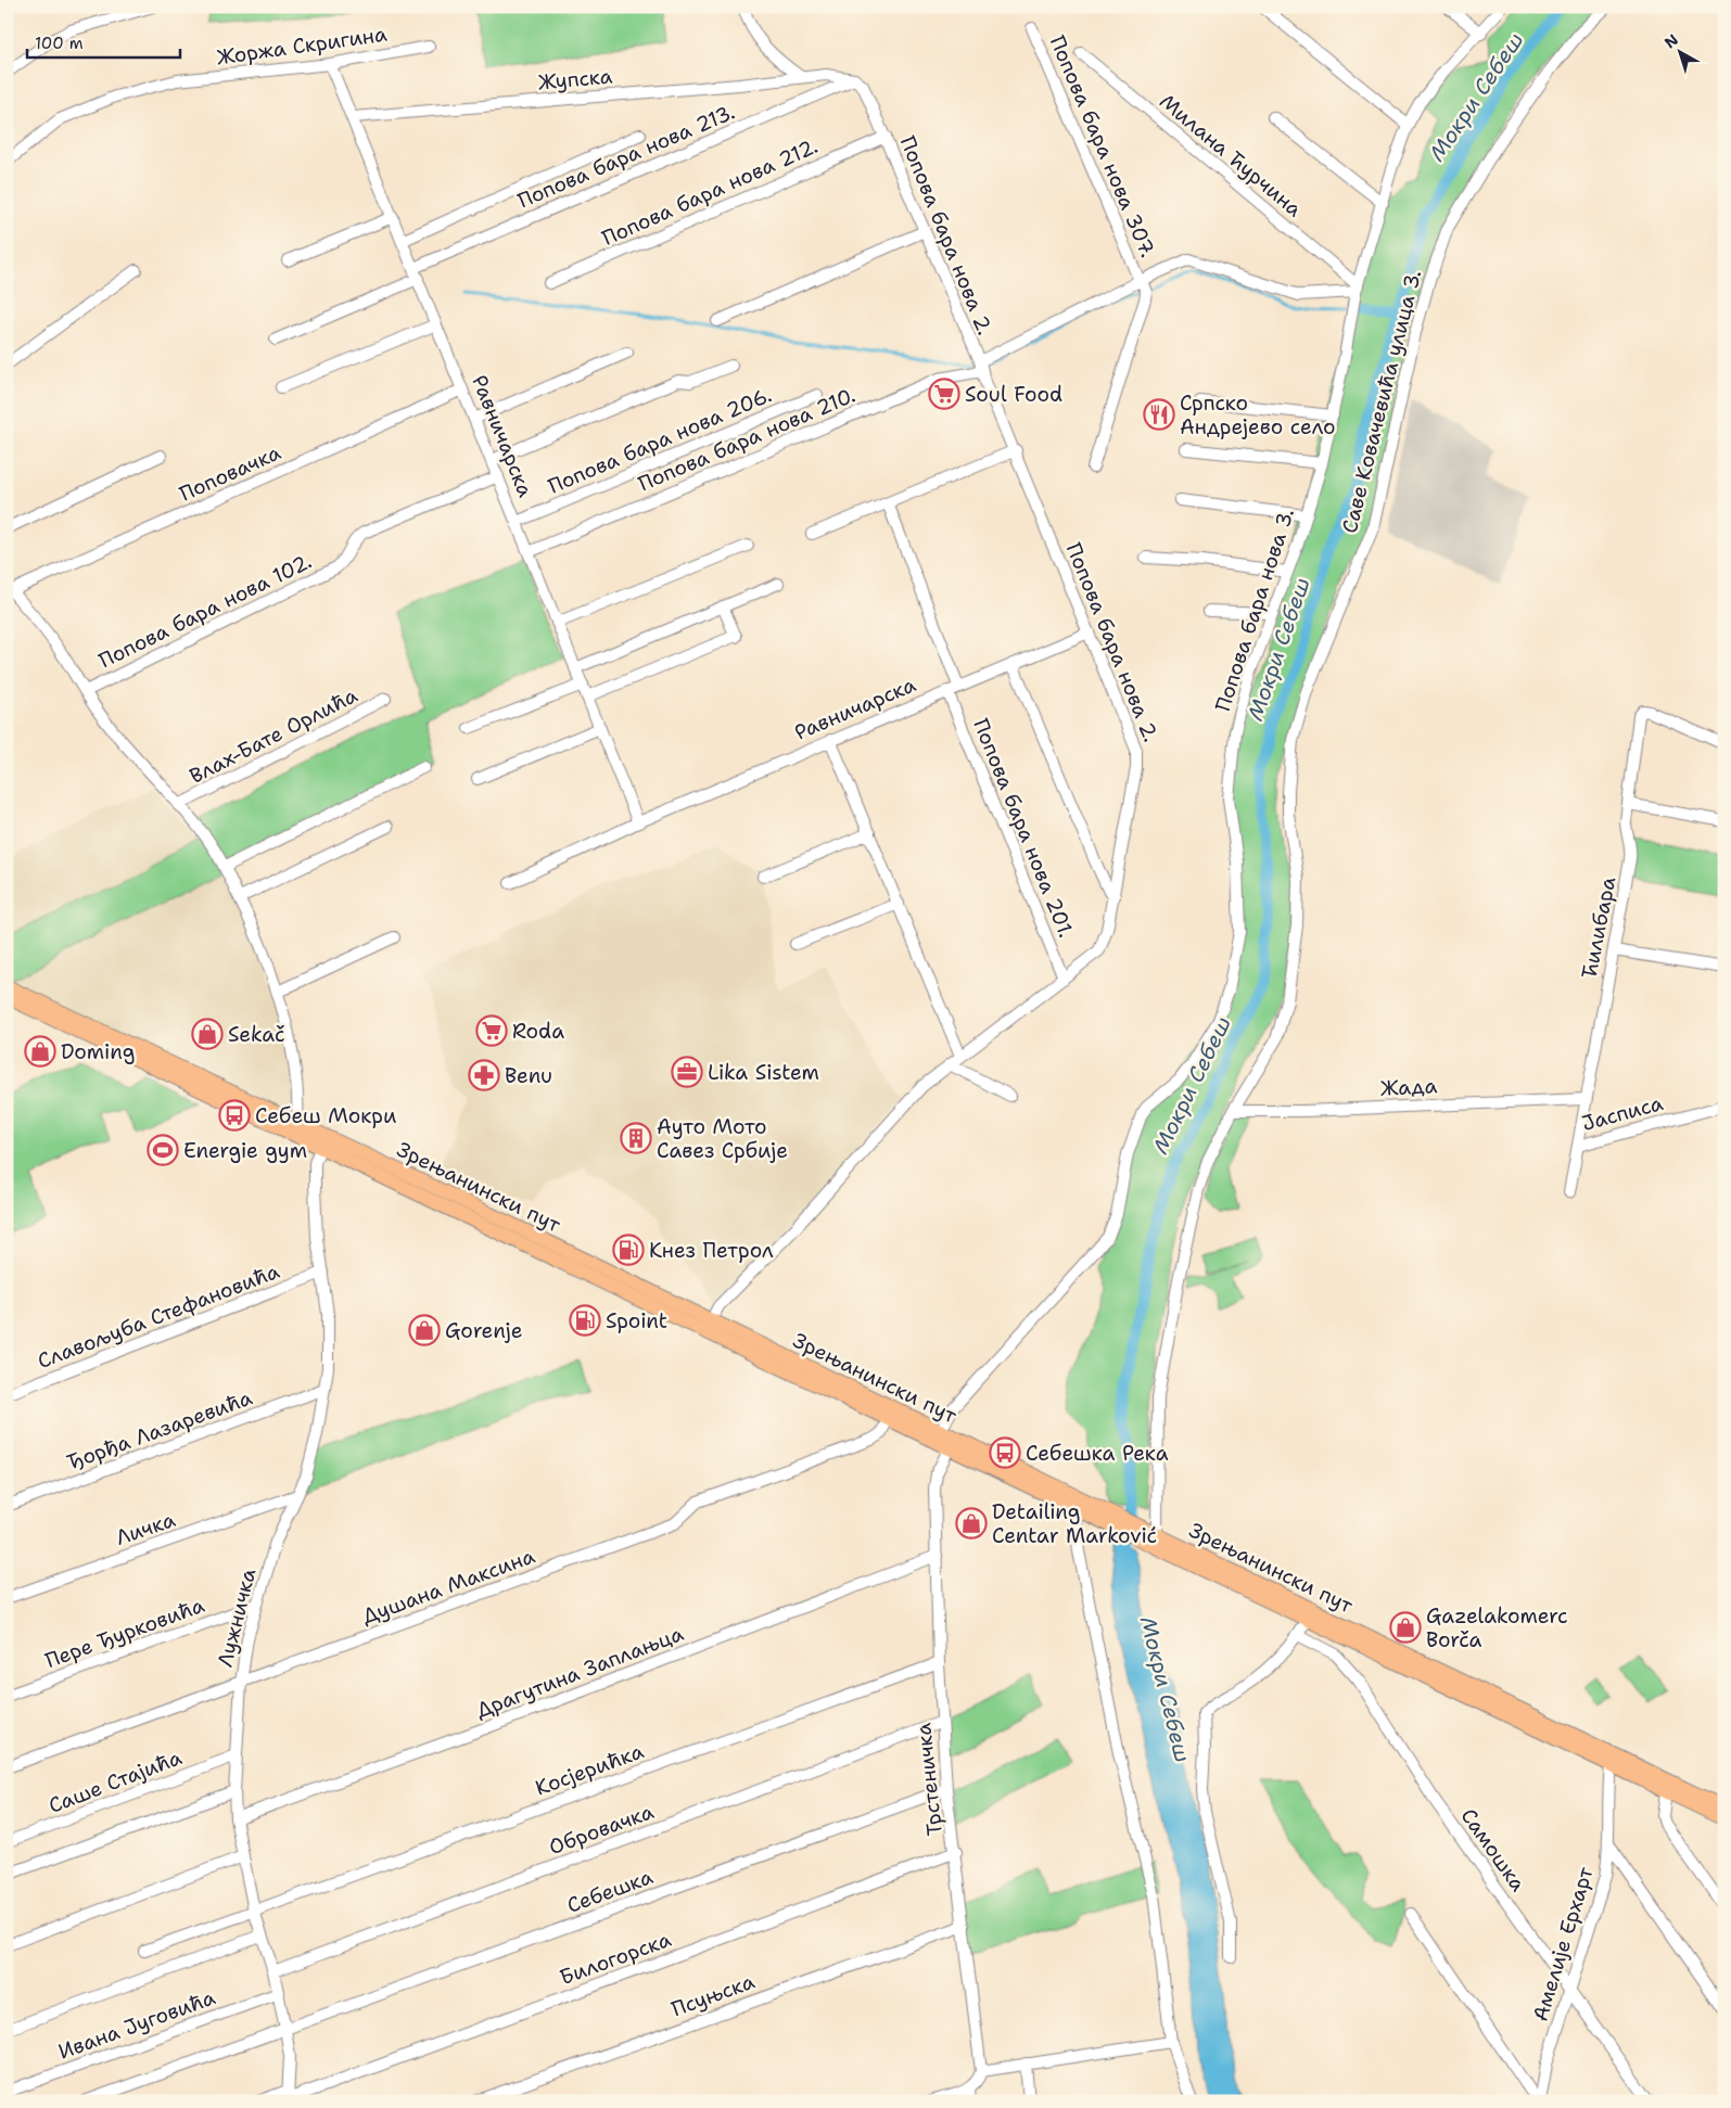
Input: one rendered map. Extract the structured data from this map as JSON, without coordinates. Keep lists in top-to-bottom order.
{
  "streets": {
    "main road": ["Зрењанински пут"],
    "street": [
      "Жоржа Скригина",
      "Жупска",
      "Попова бара нова 307.",
      "Милана Ћурчина",
      "Попова бара нова 213.",
      "Попова бара нова 212.",
      "Попова бара нова 2.",
      "Саве Ковачевића улица 3.",
      "Равничарска",
      "Попова бара нова 210.",
      "Попова бара нова 206.",
      "Поповачка",
      "Попова бара нова 3.",
      "Попова бара нова 102.",
      "Влах-Бате Орлића",
      "Попова бара нова 201.",
      "Ћилибара",
      "Жада",
      "Јасписа",
      "Славољуба Стефановића",
      "Ђорђа Лазаревића",
      "Личка",
      "Душана Максина",
      "Лужничка",
      "Пере Ђурковића",
      "Драгутина Заплањца",
      "Косјерићка",
      "Трстеничка",
      "Саше Стајића",
      "Обровачка",
      "Самошка",
      "Себешка",
      "Амелије Ерхарт",
      "Билогорска",
      "Псуњска",
      "Ивана Југовића"
    ]
  },
  "crossings": [
    ["Жоржа Скригина", "Равничарска"],
    ["Жупска", "Равничарска"],
    ["Милана Ћурчина", "Попова бара нова 3."],
    ["Попова бара нова 213.", "Попова бара нова 2."],
    ["Попова бара нова 213.", "Равничарска"],
    ["Попова бара нова 212.", "Попова бара нова 2."],
    ["Попова бара нова 2.", "Равничарска"],
    ["Попова бара нова 2.", "Попова бара нова 210."],
    ["Попова бара нова 2.", "Попова бара нова 201."],
    ["Попова бара нова 2.", "Зрењанински пут"],
    ["Саве Ковачевића улица 3.", "Жада"],
    ["Саве Ковачевића улица 3.", "Зрењанински пут"],
    ["Равничарска", "Попова бара нова 210."],
    ["Равничарска", "Попова бара нова 206."],
    ["Равничарска", "Поповачка"],
    ["Равничарска", "Попова бара нова 102."],
    ["Равничарска", "Попова бара нова 201."],
    ["Попова бара нова 3.", "Зрењанински пут"],
    ["Ћилибара", "Жада"],
    ["Ћилибара", "Јасписа"],
    ["Зрењанински пут", "Душана Максина"],
    ["Зрењанински пут", "Лужничка"],
    ["Зрењанински пут", "Трстеничка"],
    ["Зрењанински пут", "Самошка"],
    ["Зрењанински пут", "Амелије Ерхарт"],
    ["Славољуба Стефановића", "Лужничка"],
    ["Ђорђа Лазаревића", "Лужничка"],
    ["Личка", "Лужничка"],
    ["Душана Максина", "Лужничка"],
    ["Лужничка", "Пере Ђурковића"],
    ["Лужничка", "Драгутина Заплањца"],
    ["Лужничка", "Косјерићка"],
    ["Лужничка", "Саше Стајића"],
    ["Лужничка", "Обровачка"],
    ["Лужничка", "Себешка"],
    ["Лужничка", "Билогорска"],
    ["Лужничка", "Ивана Југовића"],
    ["Драгутина Заплањца", "Трстеничка"],
    ["Косјерићка", "Трстеничка"],
    ["Трстеничка", "Обровачка"],
    ["Трстеничка", "Себешка"],
    ["Трстеничка", "Билогорска"],
    ["Трстеничка", "Псуњска"],
    ["Самошка", "Амелије Ерхарт"]
  ],
  "water": ["Мокри Себеш"],
  "places": {
    "supermarket": ["Soul Food", "Roda"],
    "restaurant": ["Српско Андрејево село"],
    "shop": [
      "Sekač",
      "Doming",
      "Gorenje",
      "Detailing Centar Marković",
      "Gazelakomerc Borča"
    ],
    "office": ["Lika Sistem"],
    "pharmacy": ["Benu"],
    "bus stop": ["Себеш Мокри", "Себешка Река"],
    "building": ["Ауто Мото Савез Србије"],
    "sports": ["Energie gym"],
    "fuel station": ["Кнез Петрол", "Spoint"]
  },
  "scale_bar": "100 m",
  "north": "top left"
}
